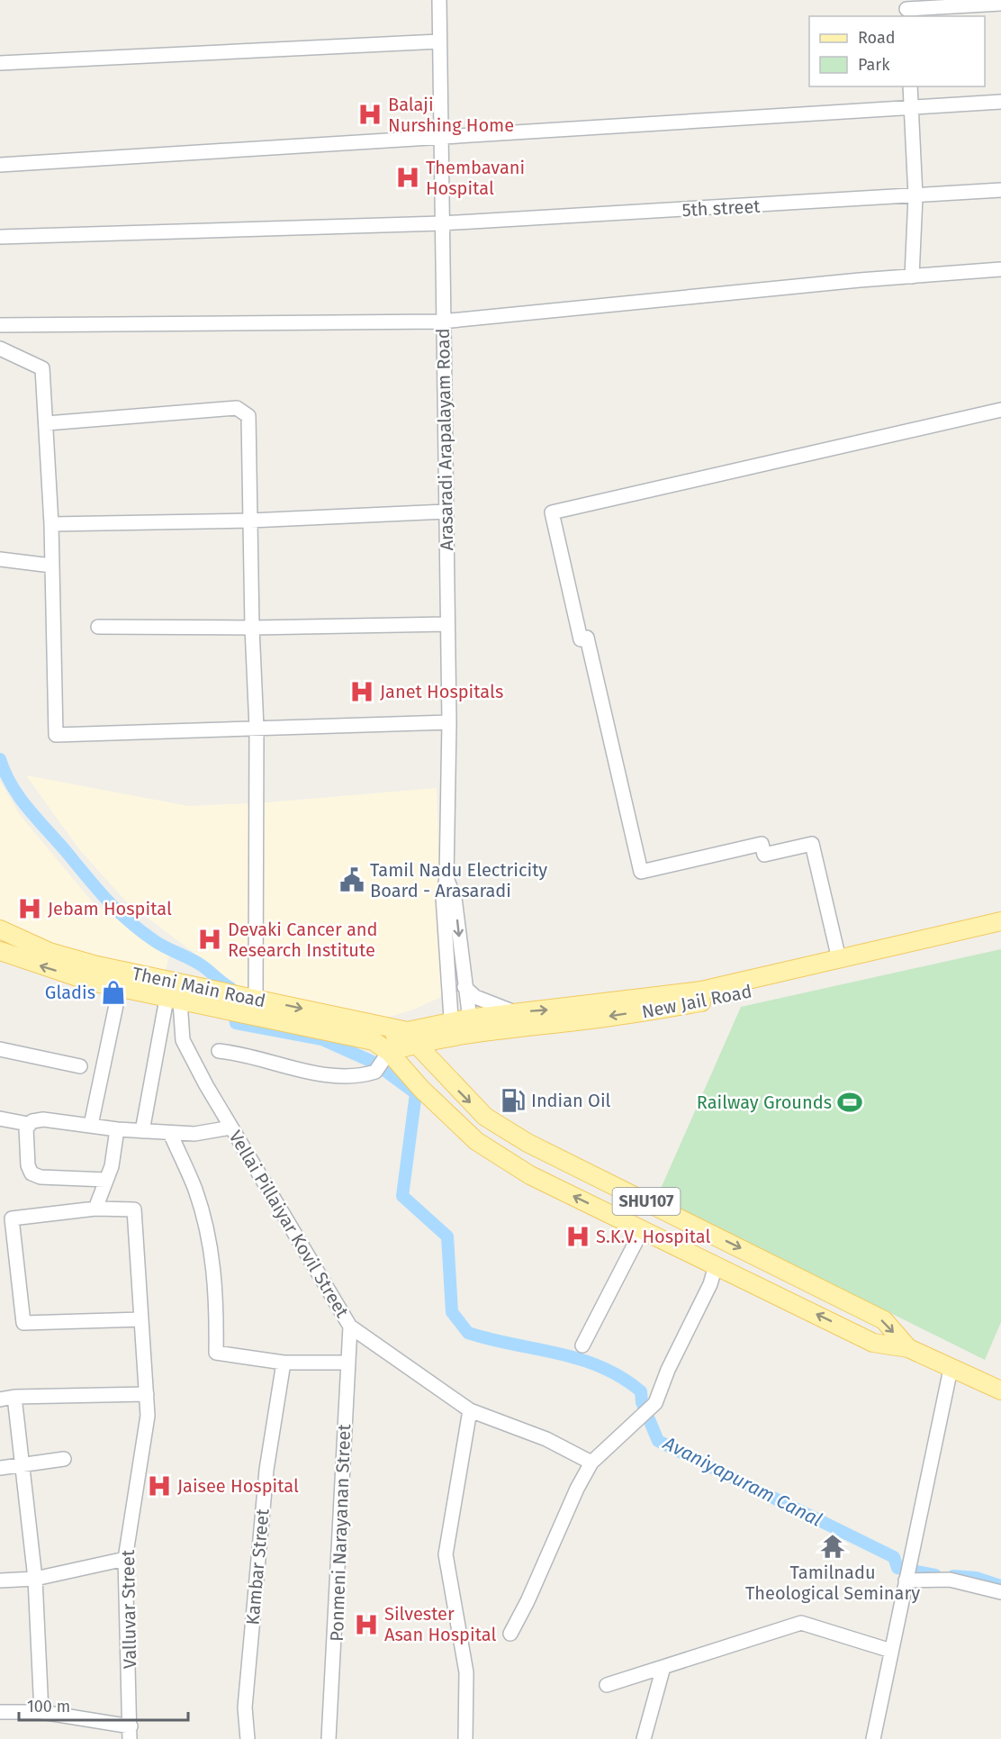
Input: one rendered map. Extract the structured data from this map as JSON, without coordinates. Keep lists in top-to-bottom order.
{
  "streets": {
    "main road": ["Theni Main Road", "New Jail Road", "SHU107"],
    "street": [
      "5th street",
      "Arasaradi Arapalayam Road",
      "Vellai Pillaiyar Kovil Street",
      "Ponmeni Narayanan Street",
      "Kambar Street",
      "Valluvar Street"
    ]
  },
  "crossings": [
    ["5th street", "Arasaradi Arapalayam Road"],
    ["Arasaradi Arapalayam Road", "New Jail Road"],
    ["Theni Main Road", "SHU107"],
    ["Theni Main Road", "Vellai Pillaiyar Kovil Street"],
    ["Vellai Pillaiyar Kovil Street", "Ponmeni Narayanan Street"]
  ],
  "water": ["Avaniyapuram Canal"],
  "places": {
    "hospital": [
      "Balaji Nurshing Home",
      "Thembavani Hospital",
      "Janet Hospitals",
      "Jebam Hospital",
      "Devaki Cancer and Research Institute",
      "S.K.V. Hospital",
      "Jaisee Hospital",
      "Silvester Asan Hospital"
    ],
    "public building": ["Tamil Nadu Electricity Board - Arasaradi"],
    "shop": ["Gladis"],
    "fuel station": ["Indian Oil"],
    "sports": ["Railway Grounds"],
    "temple": ["Tamilnadu Theological Seminary"]
  },
  "legend": ["Road", "Park"],
  "scale_bar": "100 m"
}
